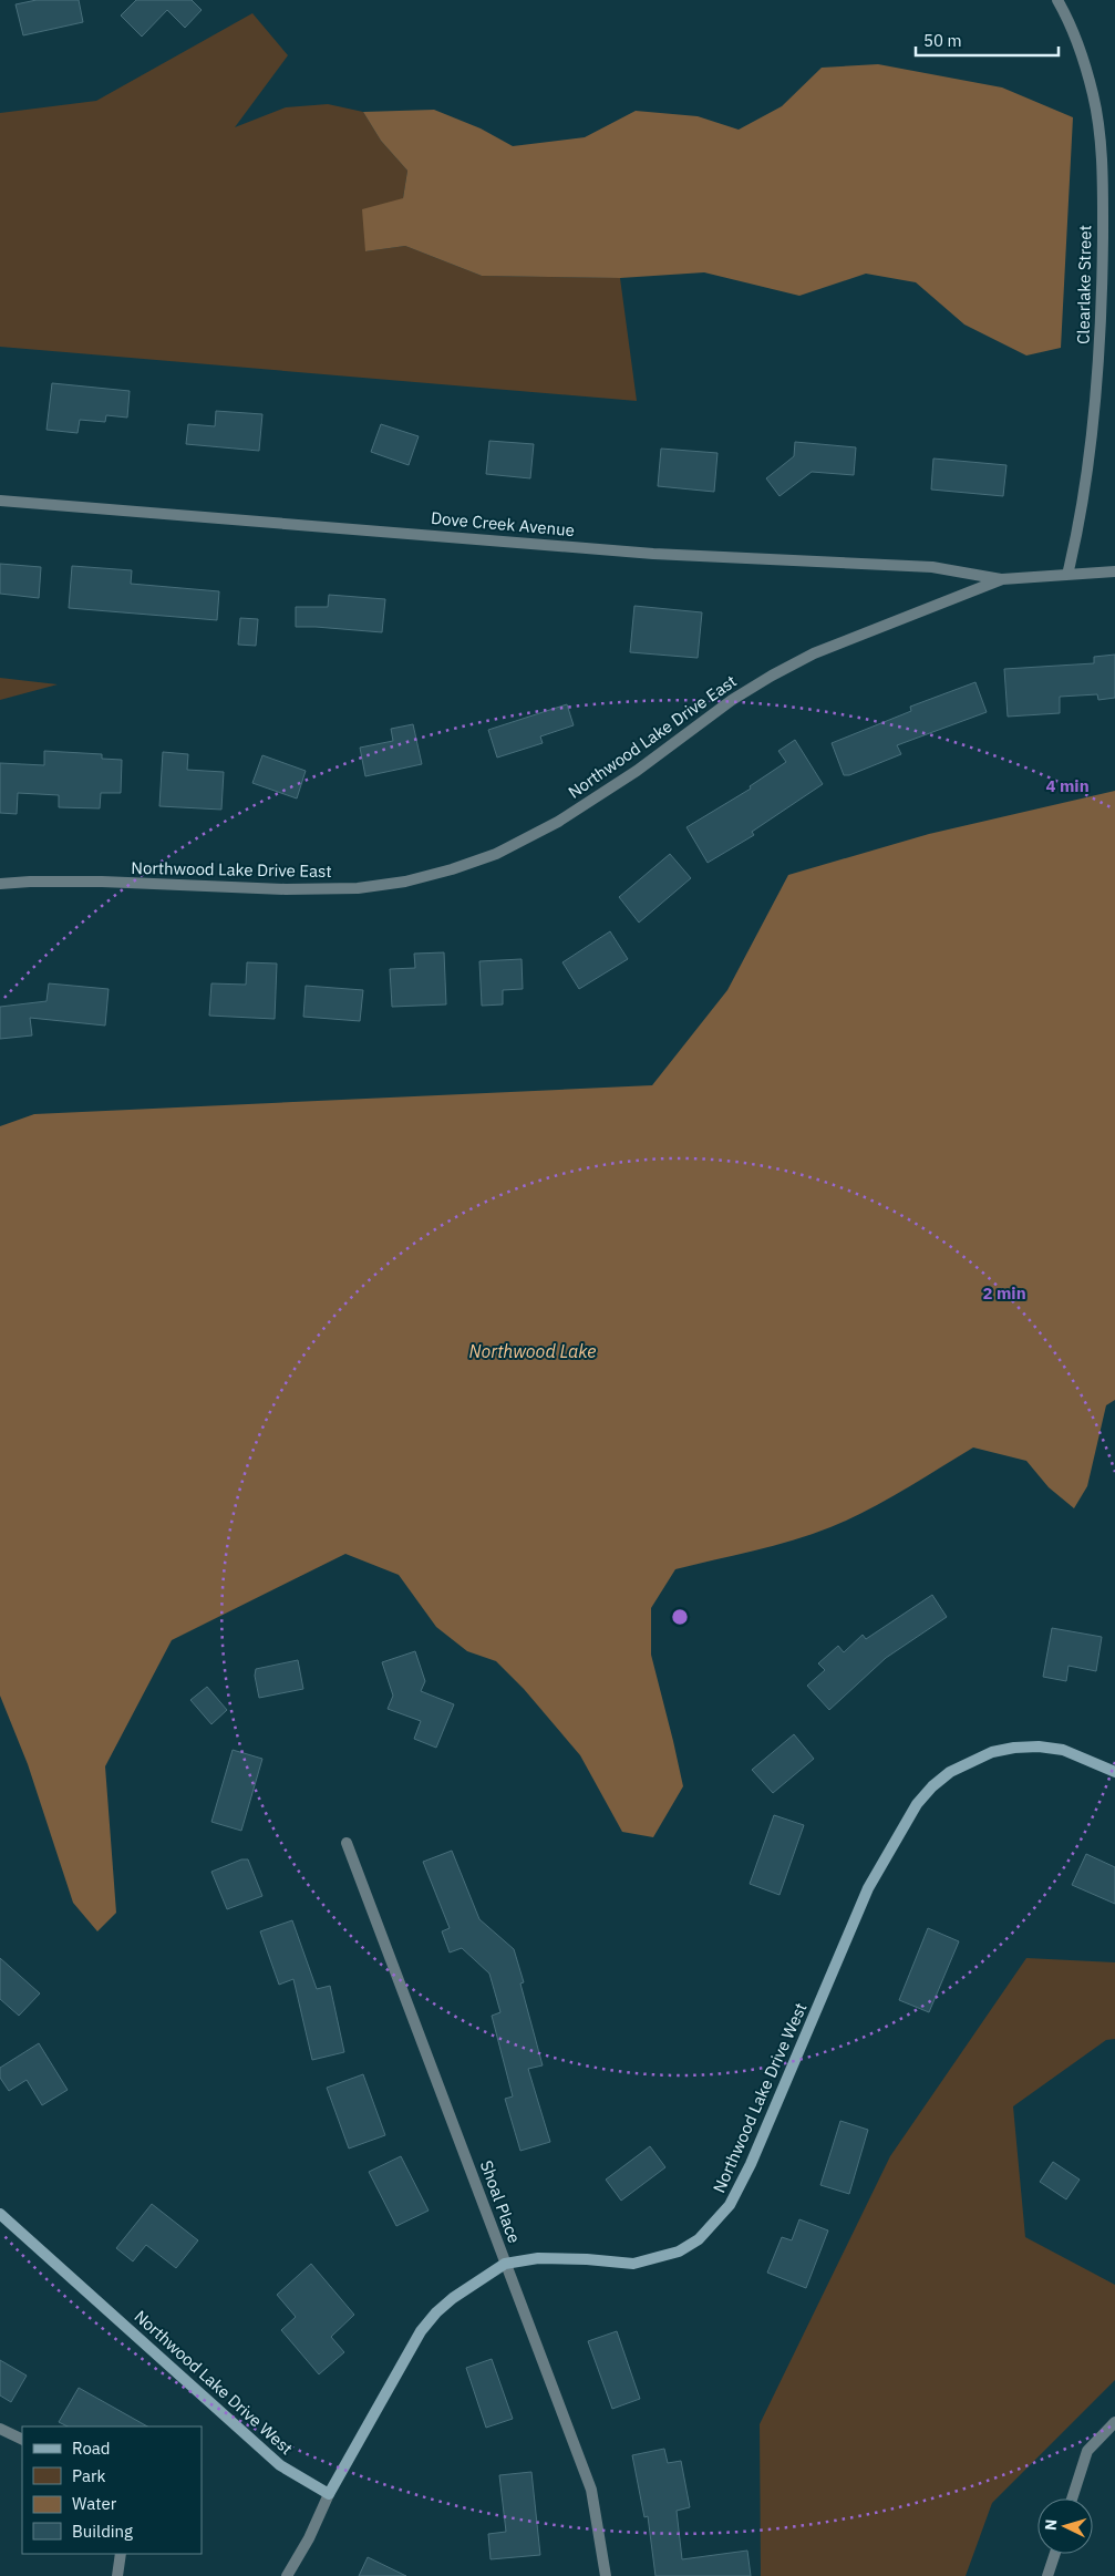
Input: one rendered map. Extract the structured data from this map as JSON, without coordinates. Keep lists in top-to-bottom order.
{
  "streets": {
    "street": [
      "Clearlake Street",
      "Dove Creek Avenue",
      "Northwood Lake Drive East",
      "Northwood Lake Drive West",
      "Shoal Place"
    ]
  },
  "crossings": [
    ["Clearlake Street", "Northwood Lake Drive East"],
    ["Dove Creek Avenue", "Northwood Lake Drive East"],
    ["Northwood Lake Drive West", "Shoal Place"]
  ],
  "water": ["Northwood Lake"],
  "legend": [
    "Road",
    "Park",
    "Water",
    "Building"
  ],
  "scale_bar": "50 m",
  "north": "left",
  "rings": ["4 min", "2 min"]
}
